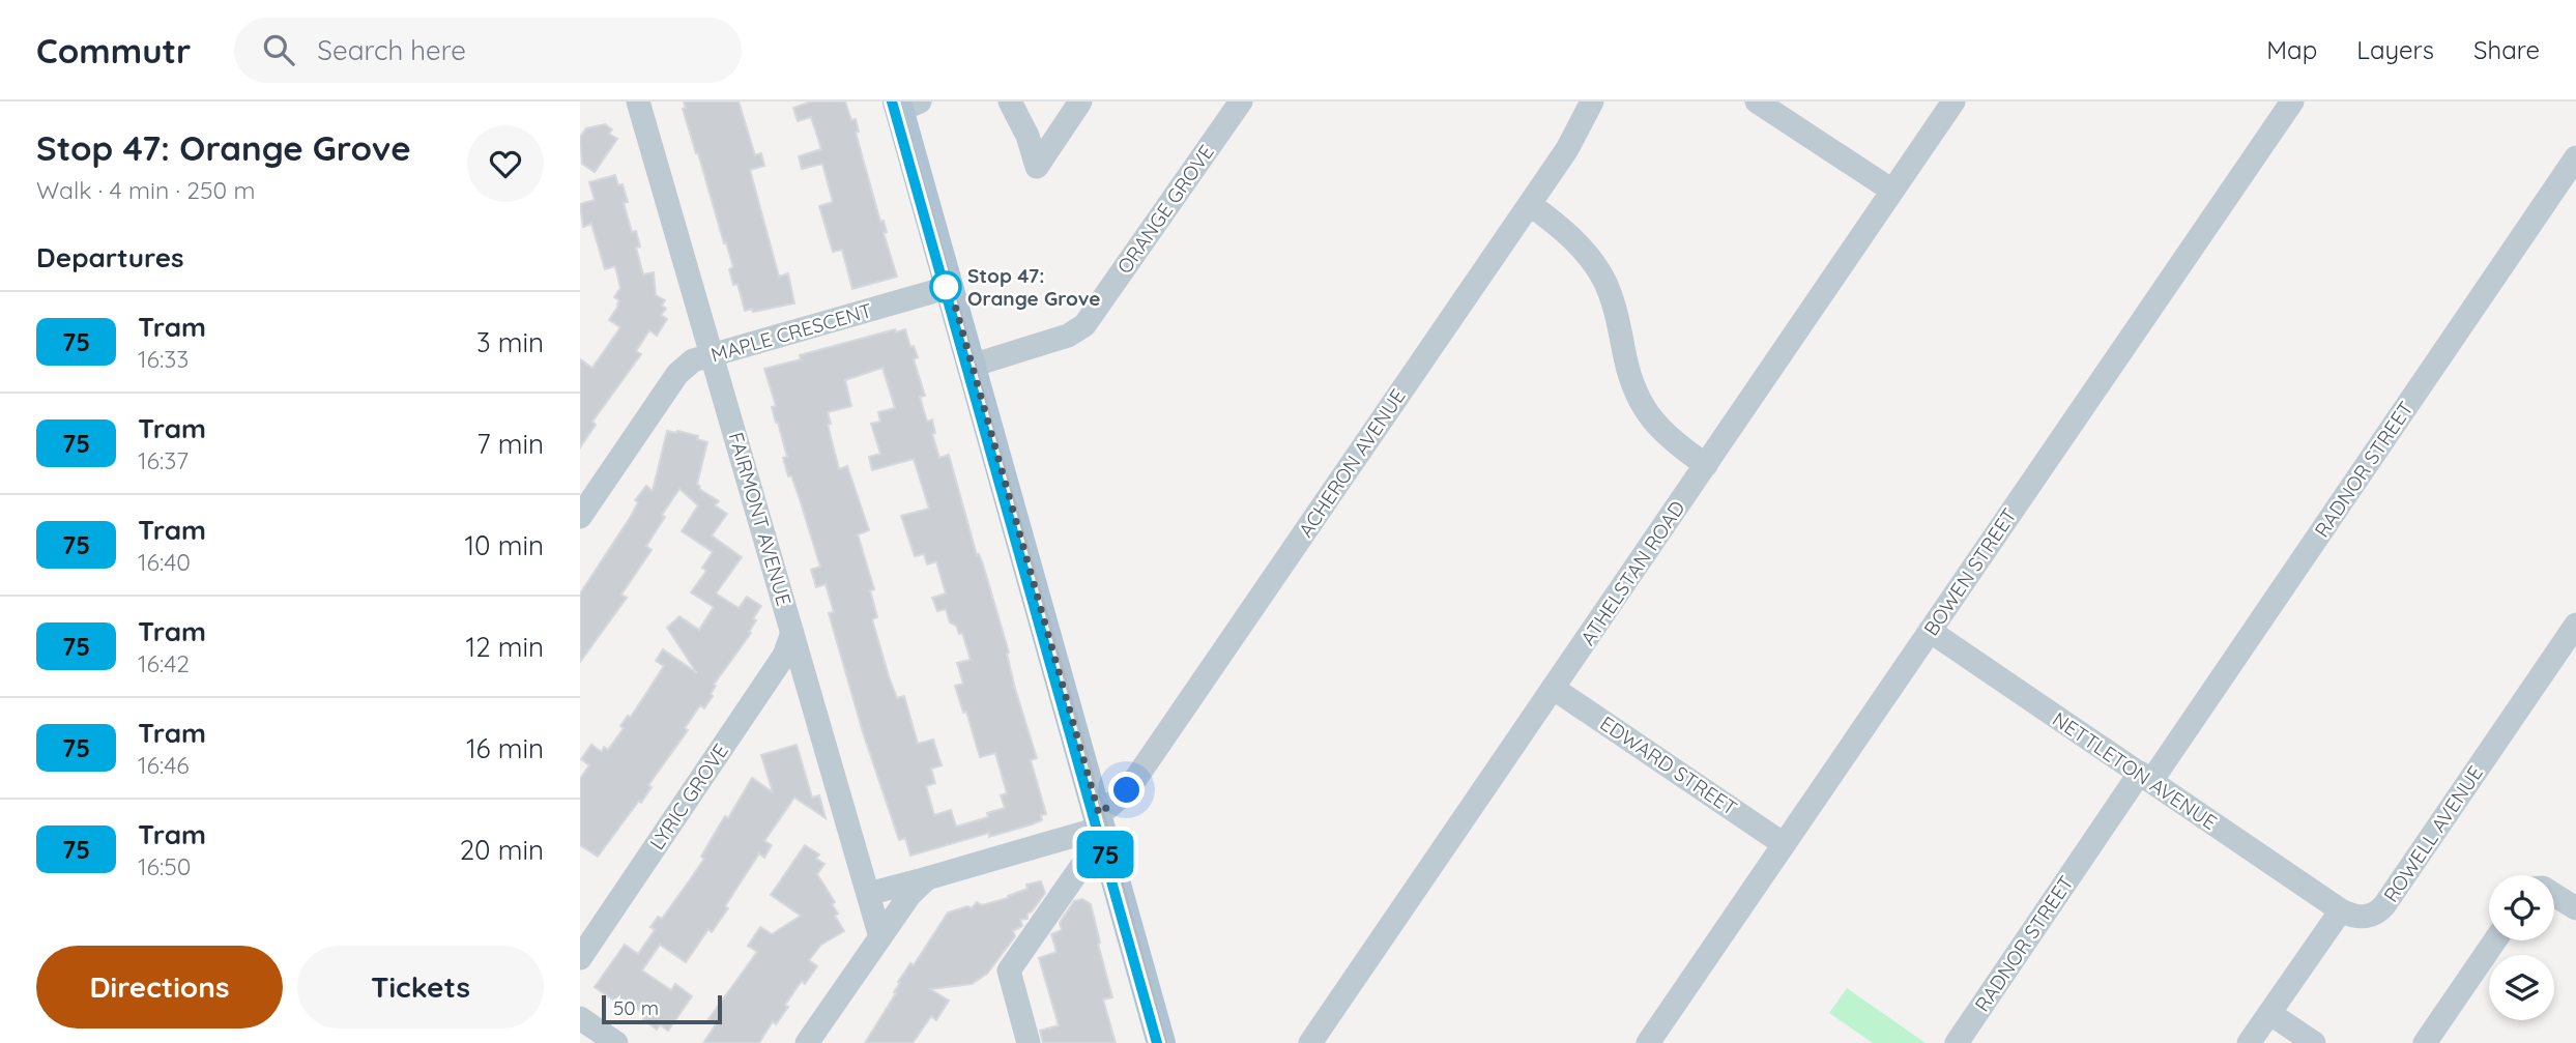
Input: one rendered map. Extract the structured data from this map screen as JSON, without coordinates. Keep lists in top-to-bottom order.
{
  "streets": {
    "street": [
      "ORANGE GROVE",
      "MAPLE CRESCENT",
      "ACHERON AVENUE",
      "RADNOR STREET",
      "FAIRMONT AVENUE",
      "BOWEN STREET",
      "ATHELSTAN ROAD",
      "EDWARD STREET",
      "NETTLETON AVENUE",
      "LYRIC GROVE",
      "ROWELL AVENUE"
    ]
  },
  "crossings": [
    ["MAPLE CRESCENT", "FAIRMONT AVENUE"],
    ["RADNOR STREET", "NETTLETON AVENUE"],
    ["FAIRMONT AVENUE", "LYRIC GROVE"],
    ["BOWEN STREET", "EDWARD STREET"],
    ["BOWEN STREET", "NETTLETON AVENUE"],
    ["ATHELSTAN ROAD", "EDWARD STREET"],
    ["NETTLETON AVENUE", "ROWELL AVENUE"]
  ],
  "places": ["Stop 47: Orange Grove"],
  "lines": ["tram line 75"],
  "scale_bar": "50 m",
  "page": {
    "header": "Commutr",
    "search": "Search here",
    "nav": ["Map", "Layers", "Share"],
    "heading": [
      ["Stop 47: Orange Grove", "Walk · 4 min · 250 m"],
      "Departures"
    ],
    "on_map": "75",
    "list": [
      {
        "mark": "75",
        "name": "Tram",
        "note": "16:33",
        "value": "3 min"
      },
      {
        "mark": "75",
        "name": "Tram",
        "note": "16:37",
        "value": "7 min"
      },
      {
        "mark": "75",
        "name": "Tram",
        "note": "16:40",
        "value": "10 min"
      },
      {
        "mark": "75",
        "name": "Tram",
        "note": "16:42",
        "value": "12 min"
      },
      {
        "mark": "75",
        "name": "Tram",
        "note": "16:46",
        "value": "16 min"
      },
      {
        "mark": "75",
        "name": "Tram",
        "note": "16:50",
        "value": "20 min"
      }
    ],
    "buttons": ["Directions", "Tickets"],
    "scale": "50 m"
  }
}
